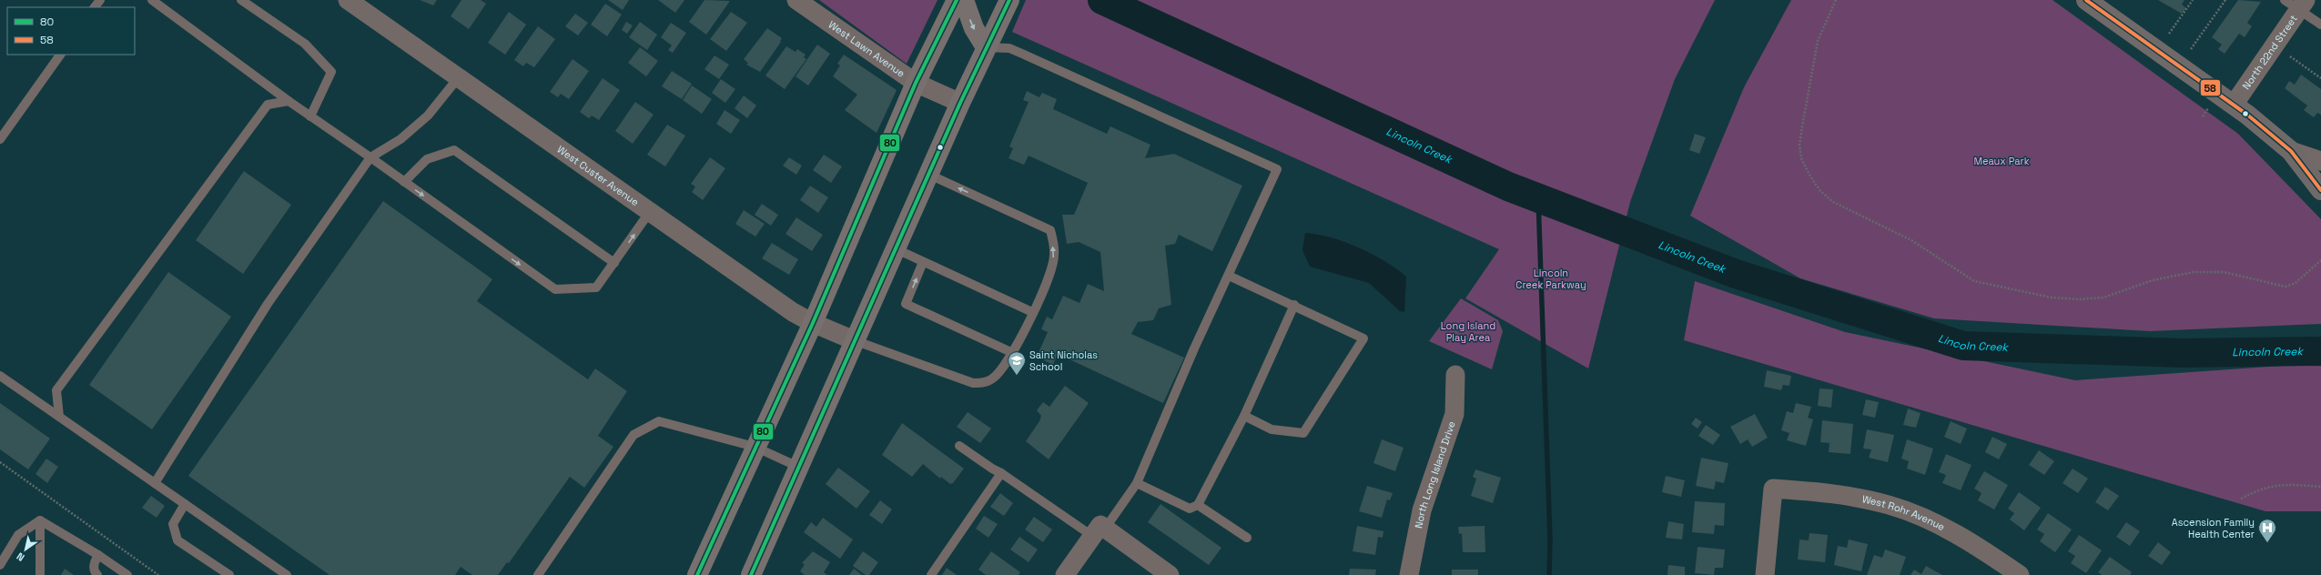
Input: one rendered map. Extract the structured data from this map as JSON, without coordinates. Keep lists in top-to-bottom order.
{
  "streets": {
    "street": [
      "West Lawn Avenue",
      "North 22nd Street",
      "West Custer Avenue",
      "North Long Island Drive",
      "West Rohr Avenue"
    ]
  },
  "water": ["Lincoln Creek"],
  "parks": ["Meaux Park", "Lincoln Creek Parkway", "Long Island Play Area"],
  "places": {
    "school or university": ["Saint Nicholas School"],
    "hospital": ["Ascension Family Health Center"]
  },
  "lines": ["transit line 80", "transit line 58"],
  "legend": ["80", "58"],
  "north": "bottom left"
}
